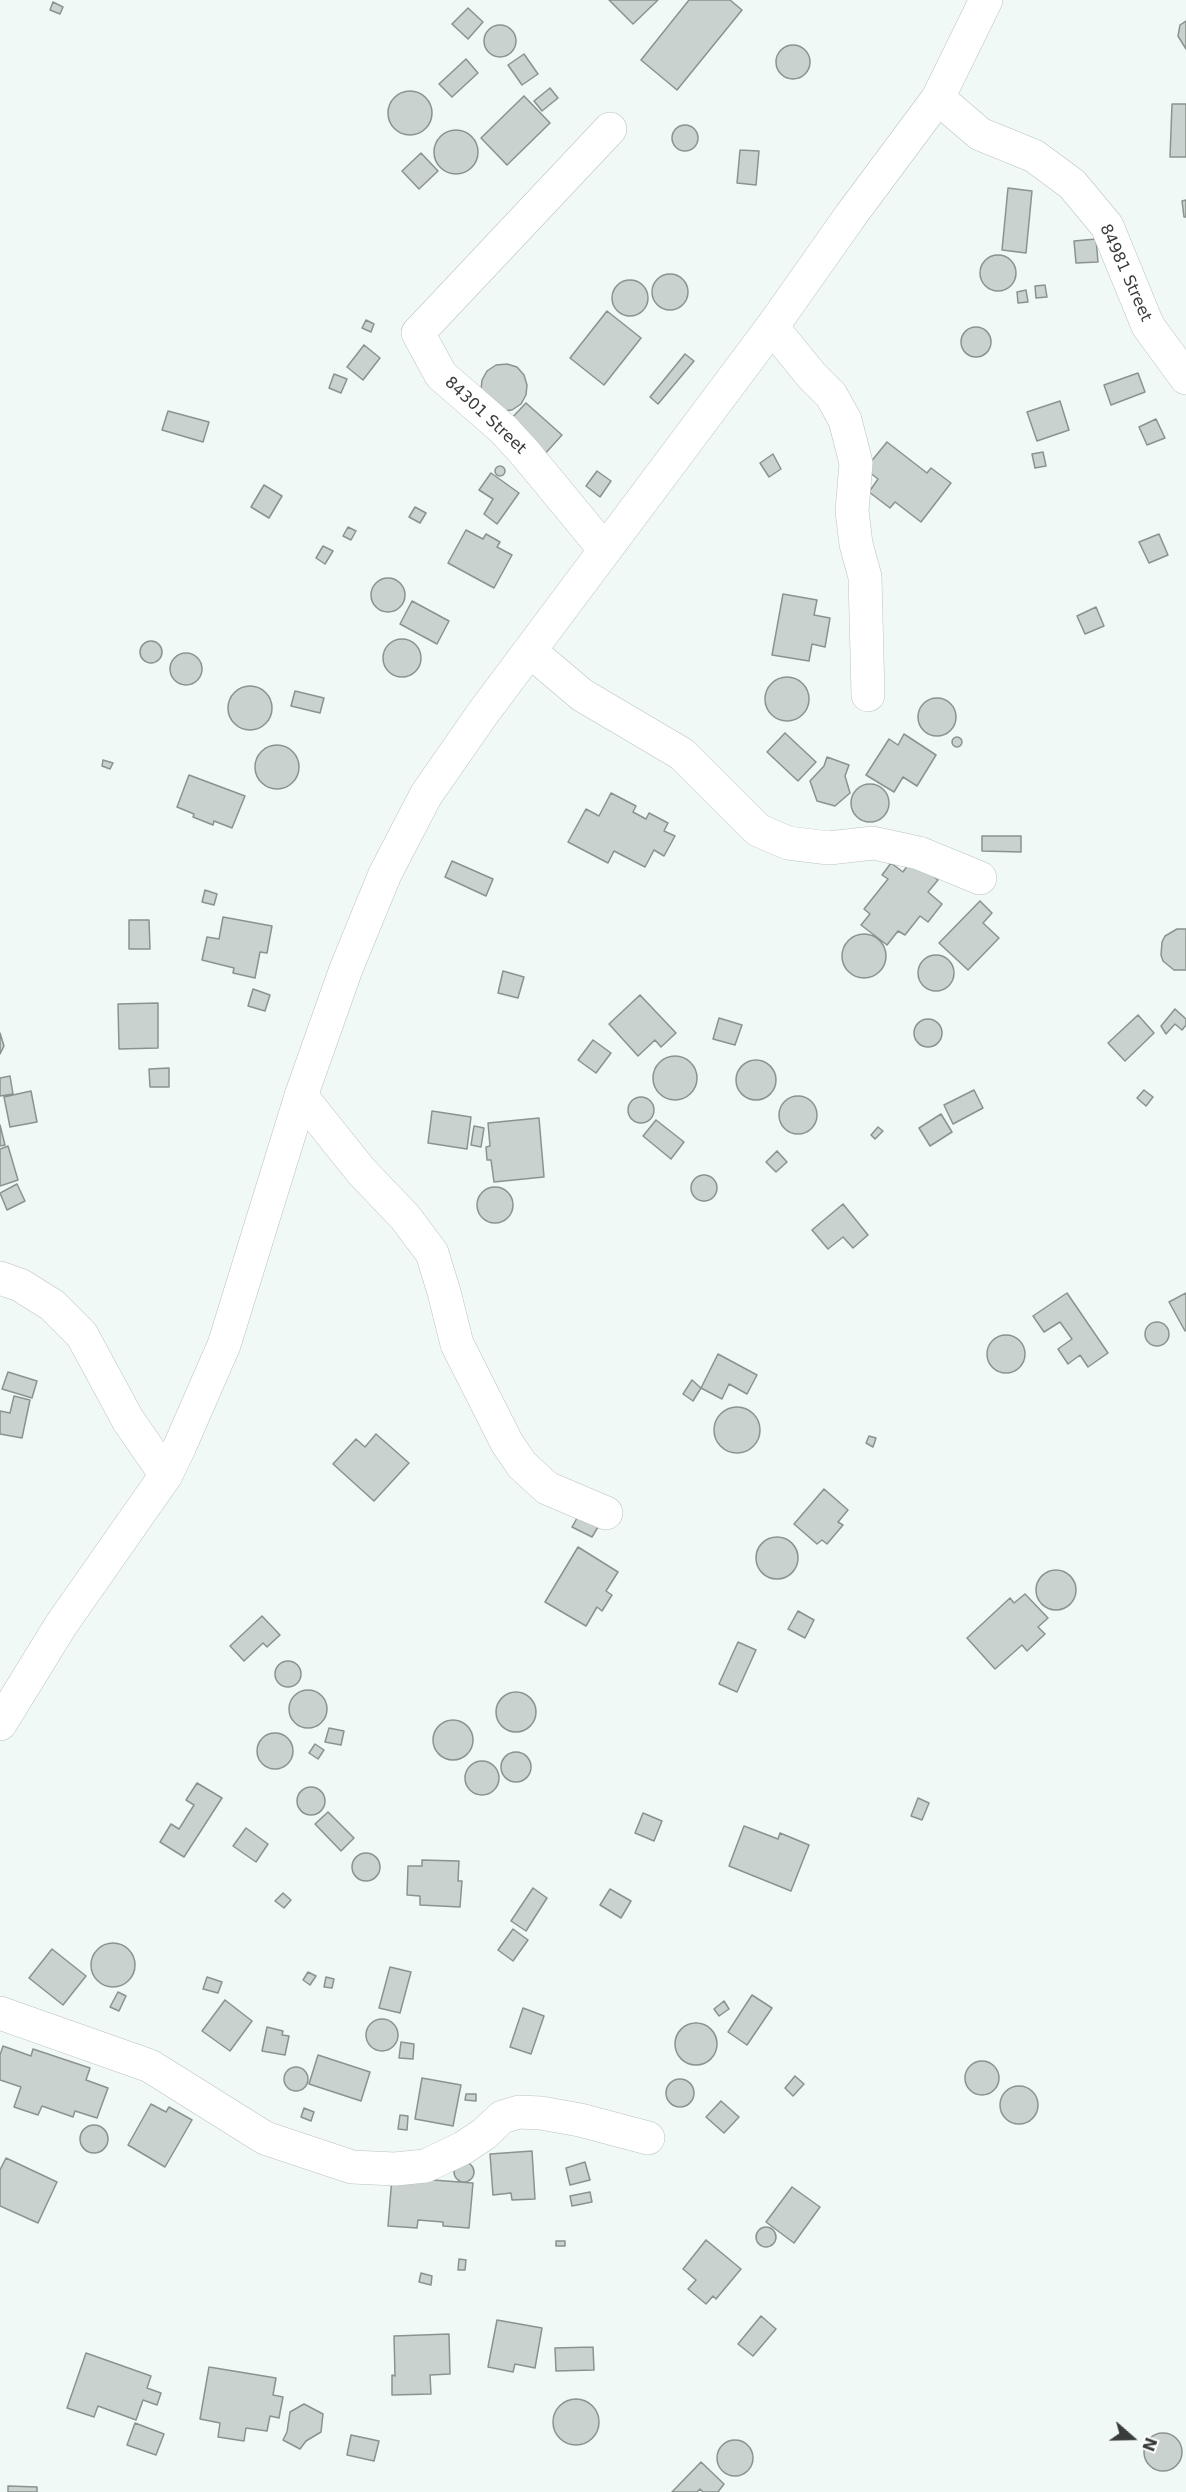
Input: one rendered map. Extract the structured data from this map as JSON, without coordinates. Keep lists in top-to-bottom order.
{
  "streets": {
    "street": ["84981 Street", "84301 Street"]
  },
  "north": "right"
}
